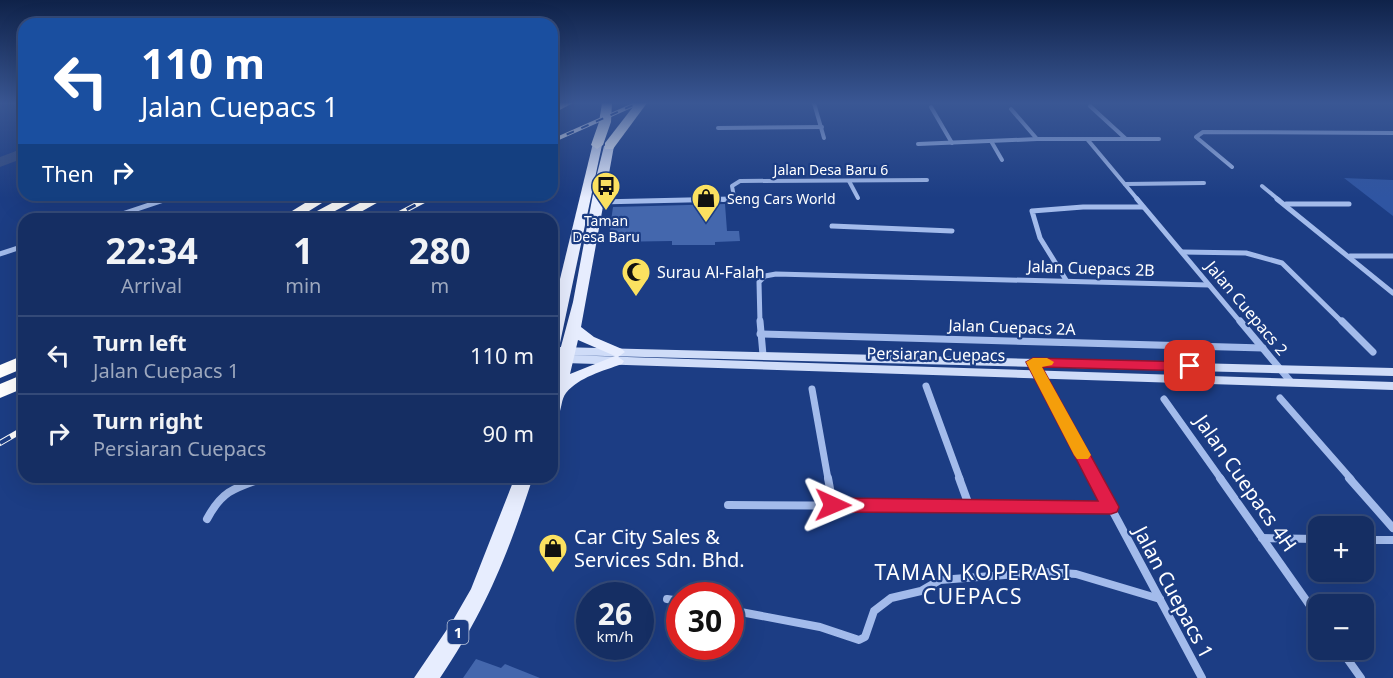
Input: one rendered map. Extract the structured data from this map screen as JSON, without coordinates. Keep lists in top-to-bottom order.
{
  "streets": {
    "main road": ["1"],
    "street": [
      "Jalan Desa Baru 6",
      "Jalan Cuepacs 2B",
      "Jalan Cuepacs 2",
      "Jalan Cuepacs 2A",
      "Persiaran Cuepacs",
      "Jalan Cuepacs 4H",
      "Jalan Cuepacs 1"
    ]
  },
  "crossings": [
    ["Jalan Cuepacs 2B", "Jalan Cuepacs 2"],
    ["Jalan Cuepacs 2B", "Jalan Cuepacs 2A"],
    ["Jalan Cuepacs 2", "Jalan Cuepacs 2A"],
    ["Jalan Cuepacs 2", "Persiaran Cuepacs"],
    ["Persiaran Cuepacs", "Jalan Cuepacs 1"]
  ],
  "districts": ["TAMAN KOPERASI CUEPACS"],
  "places": {
    "bus stop": ["Taman Desa Baru"],
    "shop": ["Seng Cars World", "Car City Sales & Services Sdn. Bhd."],
    "mosque": ["Surau Al-Falah"]
  },
  "page": {
    "turn": ["110 m", "Jalan Cuepacs 1"],
    "then": "Then",
    "eta": [
      "22:34",
      "Arrival",
      "1",
      "min",
      "280",
      "m"
    ],
    "list": [
      {
        "name": "Turn left",
        "note": "Jalan Cuepacs 1",
        "value": "110 m"
      },
      {
        "name": "Turn right",
        "note": "Persiaran Cuepacs",
        "value": "90 m"
      }
    ],
    "map_buttons": ["+", "−"],
    "speed": "26 km/h",
    "limit": "30"
  }
}
